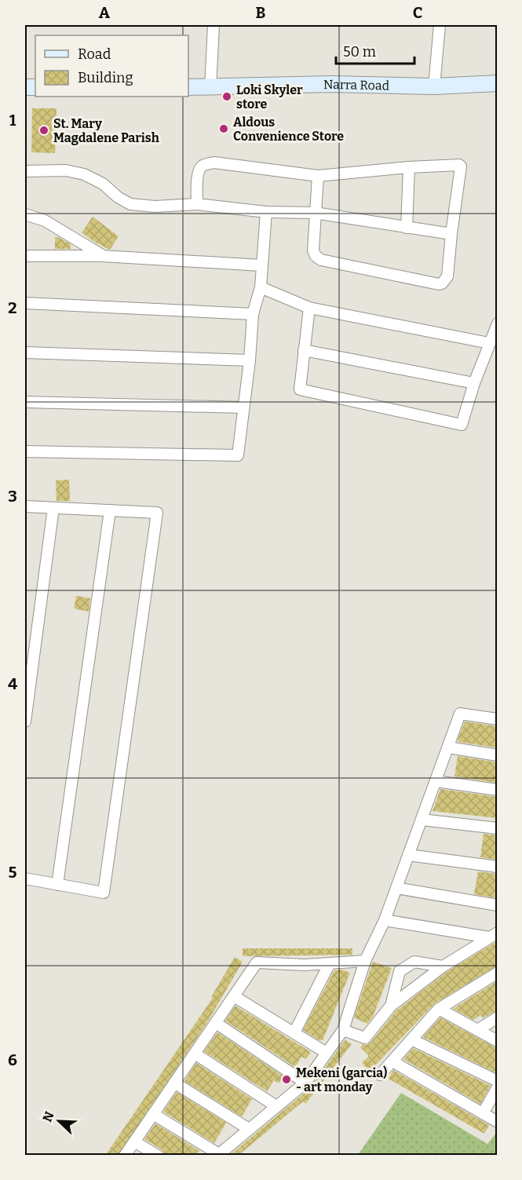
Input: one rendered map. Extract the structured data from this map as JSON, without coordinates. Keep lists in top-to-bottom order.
{
  "streets": {
    "main road": ["Narra Road"]
  },
  "places": [
    "Loki Skyler store",
    "Aldous Convenience Store",
    "St. Mary Magdalene Parish",
    "Mekeni (garcia) - art monday"
  ],
  "legend": ["Road", "Building"],
  "scale_bar": "50 m",
  "north": "top left",
  "grid": {
    "columns": ["A", "B", "C"],
    "rows": [
      "1",
      "2",
      "3",
      "4",
      "5",
      "6"
    ]
  }
}
